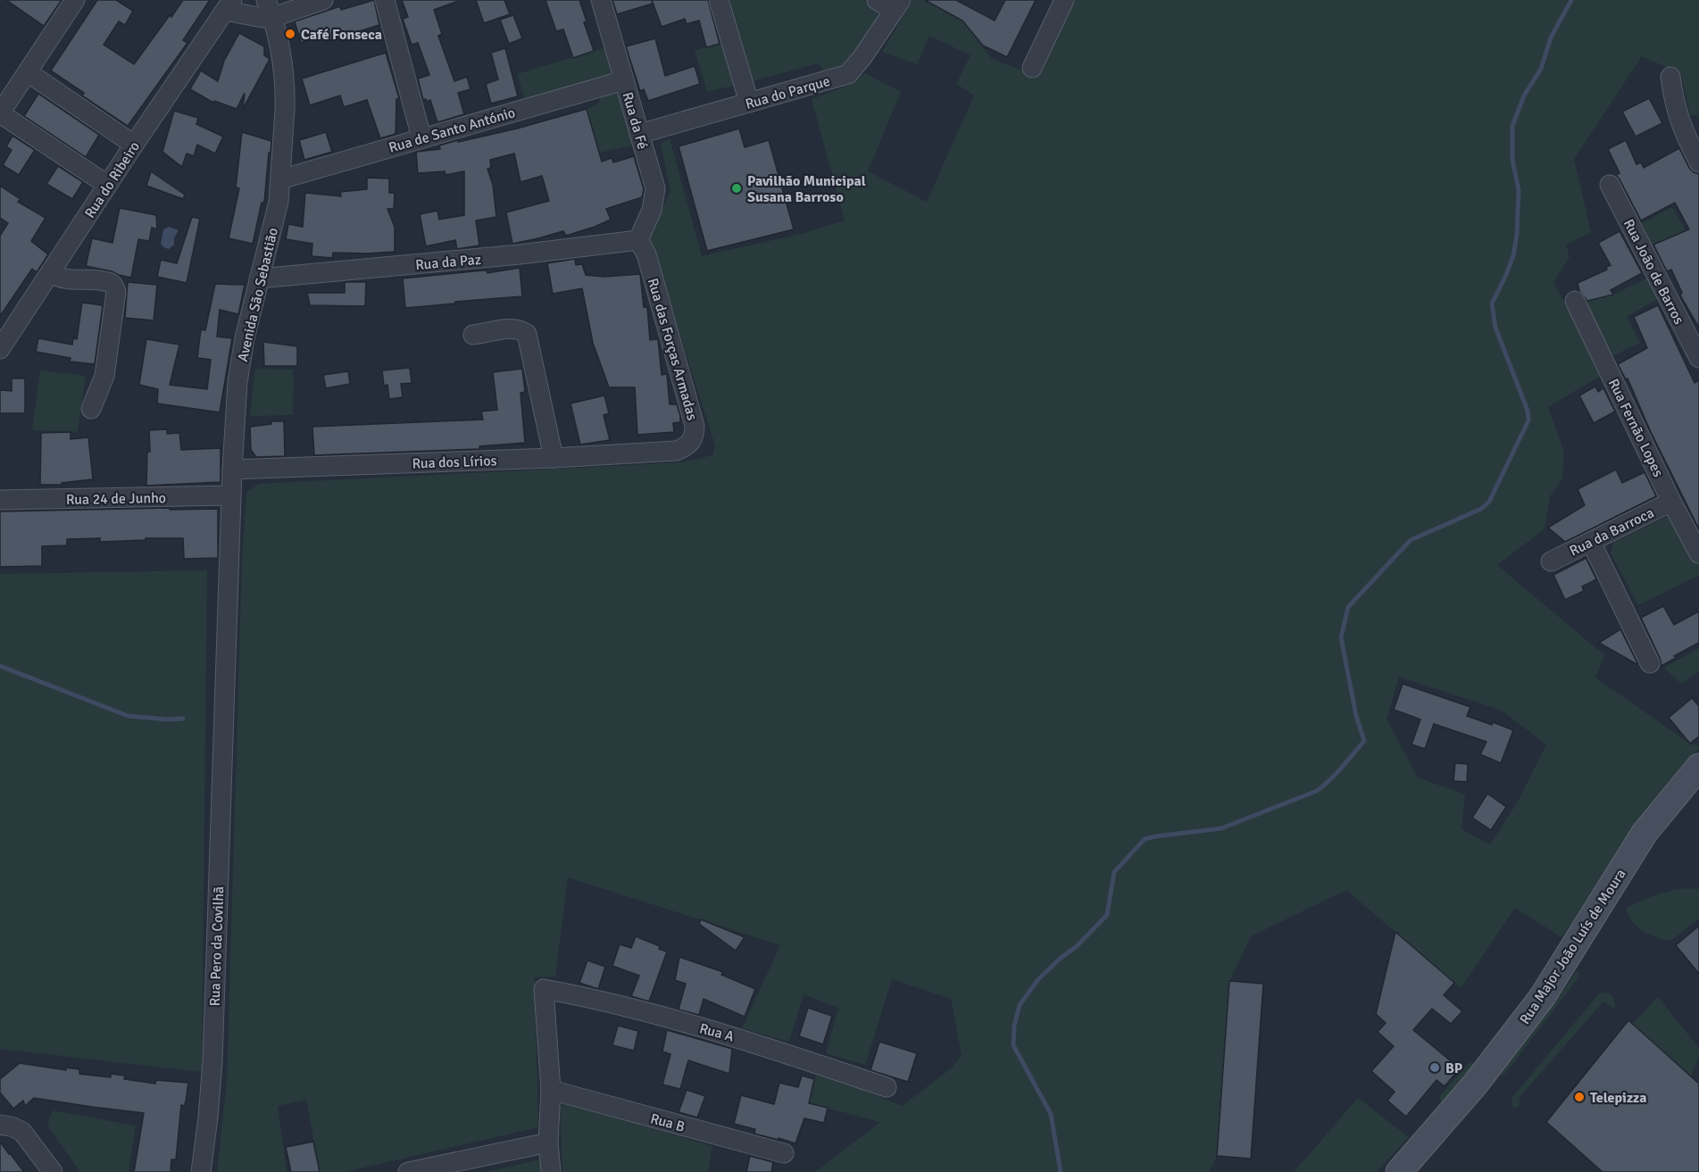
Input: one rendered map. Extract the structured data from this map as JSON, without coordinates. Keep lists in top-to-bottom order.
{
  "streets": {
    "street": [
      "Rua do Parque",
      "Rua da Fé",
      "Rua de Santo António",
      "Rua do Ribeiro",
      "Rua da Paz",
      "Rua João de Barros",
      "Avenida São Sebastião",
      "Rua das Forças Armadas",
      "Rua Fernão Lopes",
      "Rua dos Lírios",
      "Rua 24 de Junho",
      "Rua da Barroca",
      "Rua Pero da Covilhã",
      "Rua Major João Luís de Moura",
      "Rua A",
      "Rua B"
    ]
  },
  "crossings": [
    ["Rua do Parque", "Rua da Fé"],
    ["Rua da Fé", "Rua de Santo António"],
    ["Rua da Fé", "Rua da Paz"],
    ["Rua da Fé", "Rua das Forças Armadas"],
    ["Rua de Santo António", "Avenida São Sebastião"],
    ["Rua do Ribeiro", "Avenida São Sebastião"],
    ["Rua da Paz", "Avenida São Sebastião"],
    ["Rua da Paz", "Rua das Forças Armadas"],
    ["Avenida São Sebastião", "Rua dos Lírios"],
    ["Avenida São Sebastião", "Rua 24 de Junho"],
    ["Avenida São Sebastião", "Rua Pero da Covilhã"],
    ["Rua das Forças Armadas", "Rua dos Lírios"],
    ["Rua Fernão Lopes", "Rua da Barroca"],
    ["Rua A", "Rua B"]
  ],
  "places": [
    "Café Fonseca",
    "Pavilhão Municipal Susana Barroso",
    "BP",
    "Telepizza"
  ]
}
